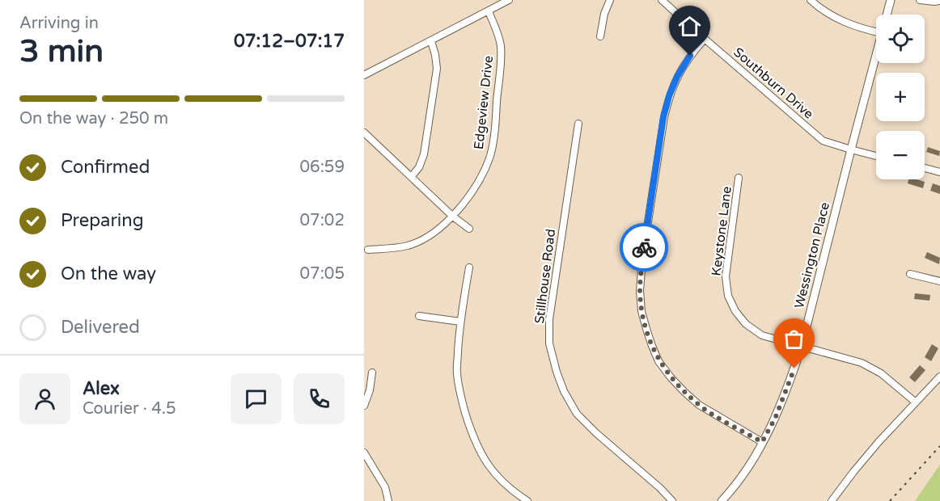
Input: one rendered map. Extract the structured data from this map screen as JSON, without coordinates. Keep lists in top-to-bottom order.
{
  "streets": {
    "street": [
      "Southburn Drive",
      "Edgeview Drive",
      "Keystone Lane",
      "Wessington Place",
      "Stillhouse Road"
    ]
  },
  "crossings": [
    ["Southburn Drive", "Wessington Place"],
    ["Keystone Lane", "Wessington Place"]
  ],
  "page": {
    "heading": ["3 min", "Arriving in", "07:12–07:17"],
    "panel": ["Alex", "Courier · 4.5"],
    "map_buttons": ["+", "−"],
    "bar": "On the way · 250 m",
    "list": [
      ["Confirmed", "06:59"],
      ["Preparing", "07:02"],
      ["On the way", "07:05"],
      "Delivered"
    ]
  }
}
